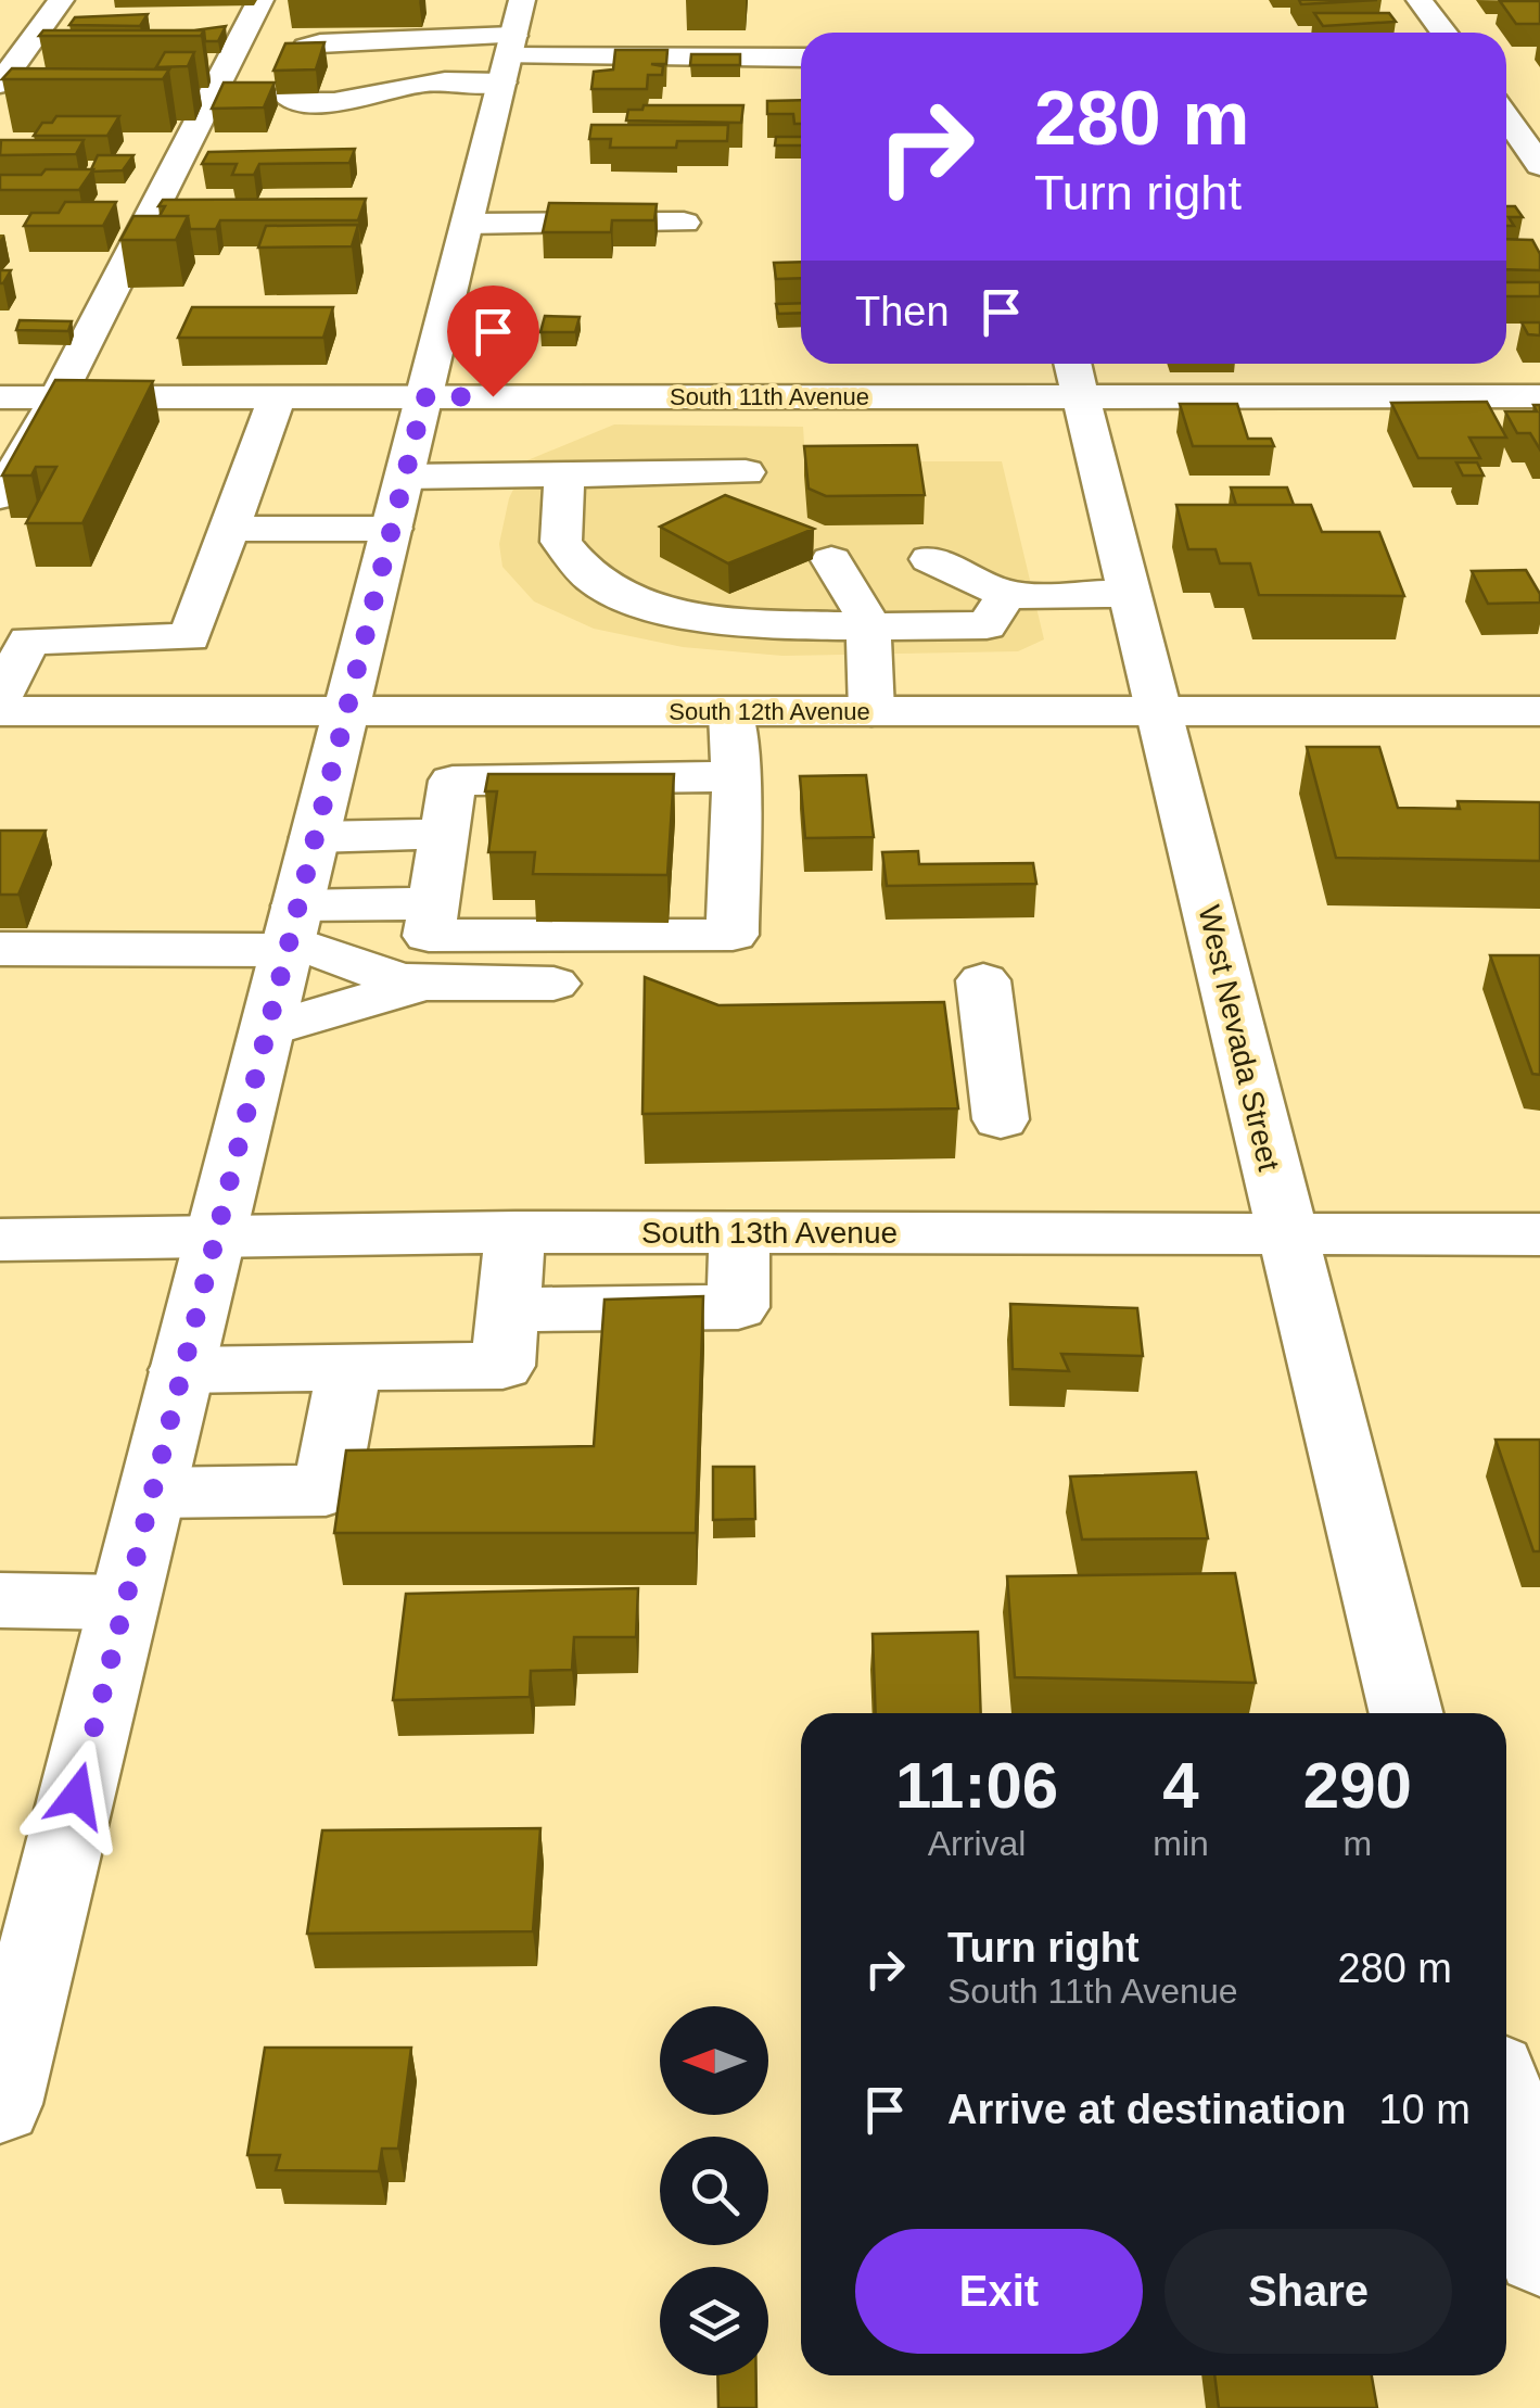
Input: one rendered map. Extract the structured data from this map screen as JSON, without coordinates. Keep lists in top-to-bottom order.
{
  "streets": {
    "street": [
      "South 11th Avenue",
      "South 12th Avenue",
      "West Nevada Street",
      "South 13th Avenue"
    ]
  },
  "crossings": [
    ["South 11th Avenue", "West Nevada Street"],
    ["South 12th Avenue", "West Nevada Street"],
    ["West Nevada Street", "South 13th Avenue"]
  ],
  "north": "left",
  "page": {
    "turn": ["280 m", "Turn right"],
    "then": "Then",
    "eta": [
      "11:06",
      "Arrival",
      "4",
      "min",
      "290",
      "m"
    ],
    "list": [
      {
        "name": "Turn right",
        "note": "South 11th Avenue",
        "value": "280 m"
      },
      {
        "name": "Arrive at destination",
        "value": "10 m"
      }
    ],
    "buttons": ["Exit", "Share"]
  }
}
